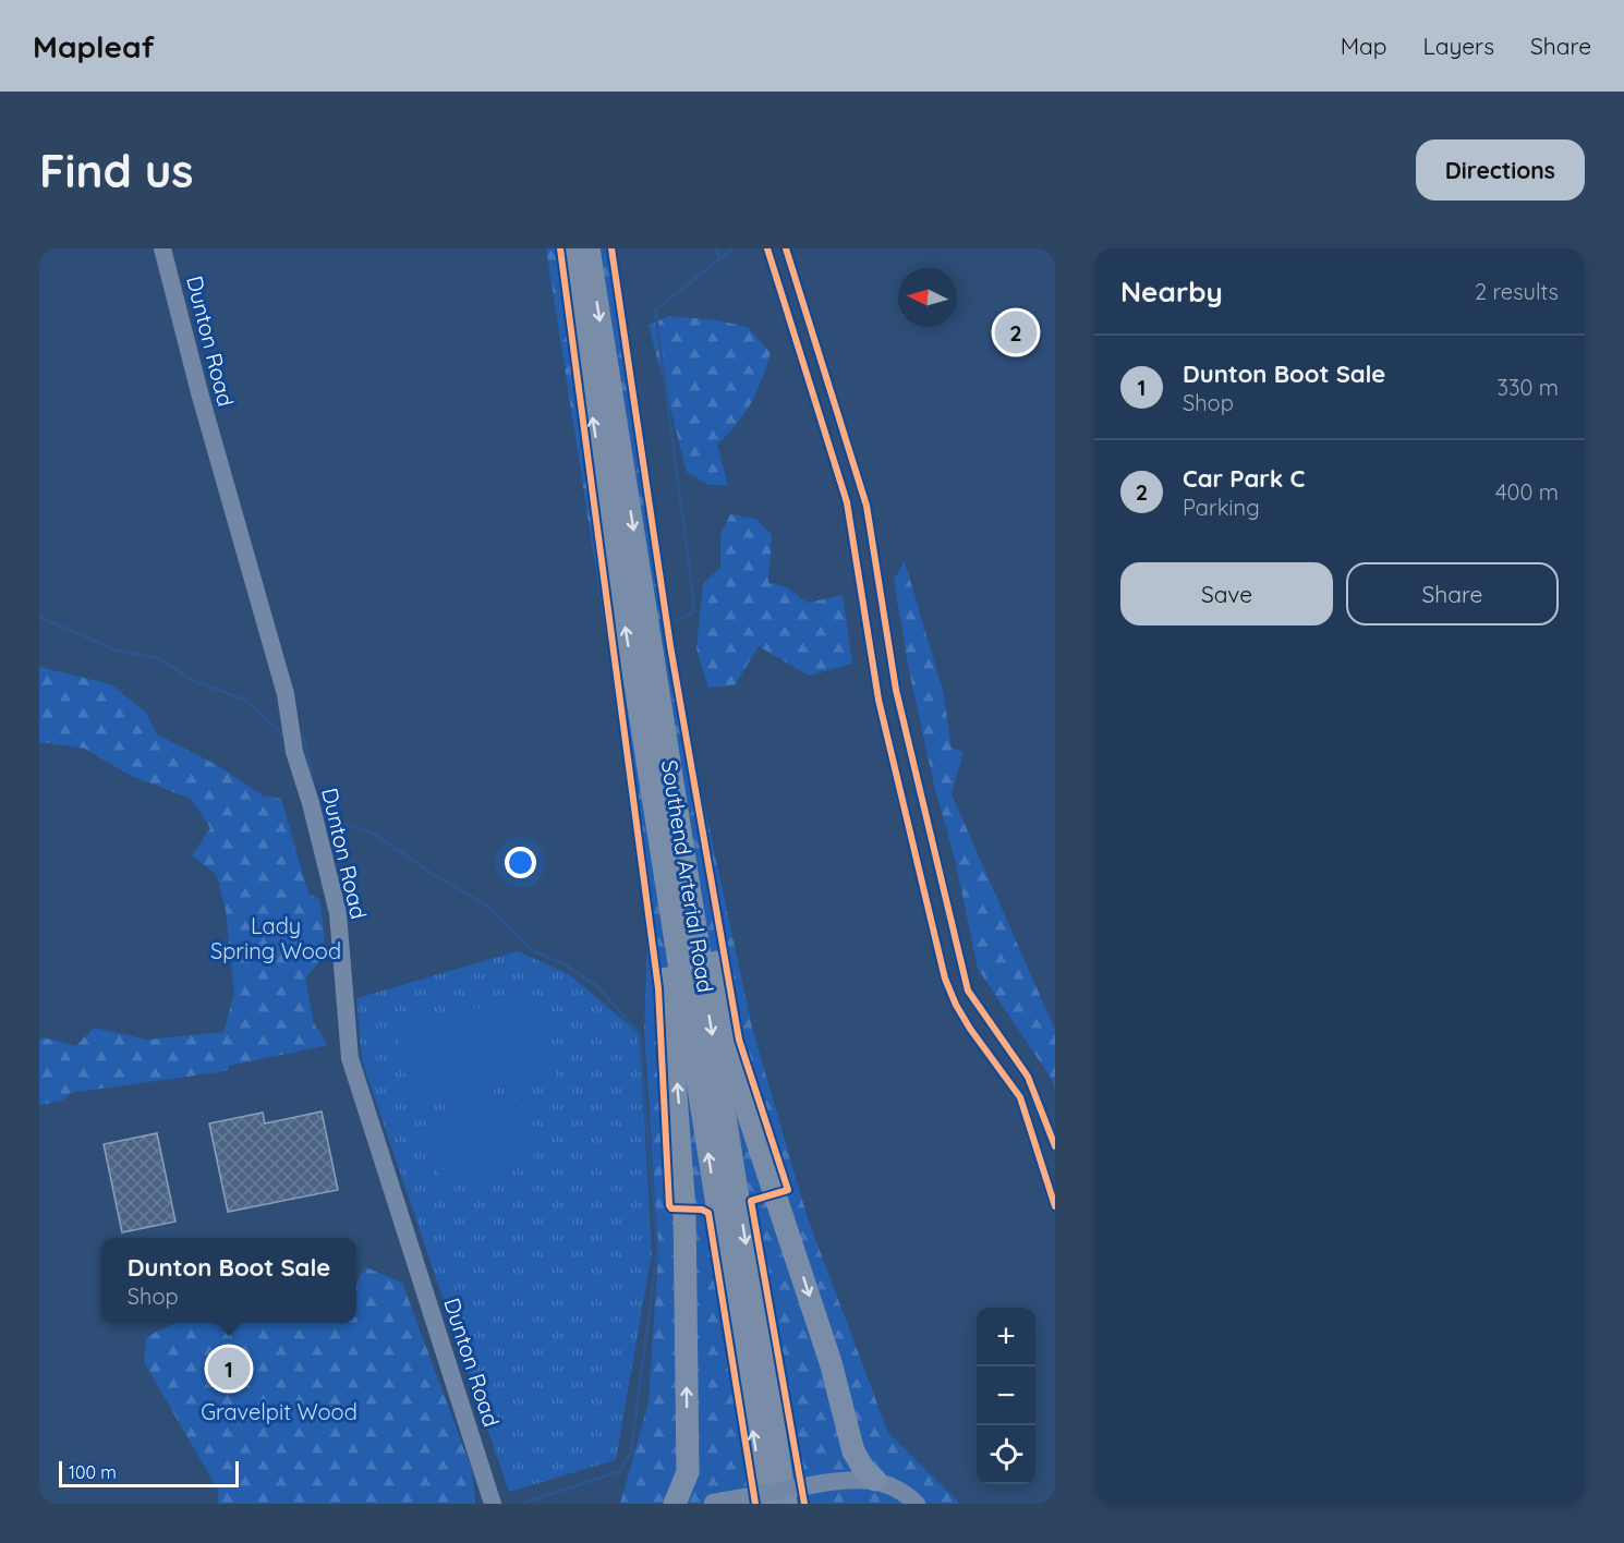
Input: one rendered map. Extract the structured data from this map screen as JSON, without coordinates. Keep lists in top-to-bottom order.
{
  "streets": {
    "highway": ["Southend Arterial Road"],
    "street": ["Dunton Road"]
  },
  "parks": ["Lady Spring Wood", "Gravelpit Wood"],
  "scale_bar": "100 m",
  "north": "left",
  "page": {
    "header": "Mapleaf",
    "nav": ["Map", "Layers", "Share"],
    "buttons": [
      "Directions",
      ["Save", "Share"]
    ],
    "title": "Find us",
    "heading": ["Nearby", "2 results"],
    "pins": ["2", "1"],
    "list": [
      {
        "mark": "1",
        "name": "Dunton Boot Sale",
        "note": "Shop",
        "value": "330 m"
      },
      {
        "mark": "2",
        "name": "Car Park C",
        "note": "Parking",
        "value": "400 m"
      }
    ],
    "popup": ["Dunton Boot Sale", "Shop"],
    "map_buttons": ["+", "−"],
    "scale": "100 m"
  }
}
